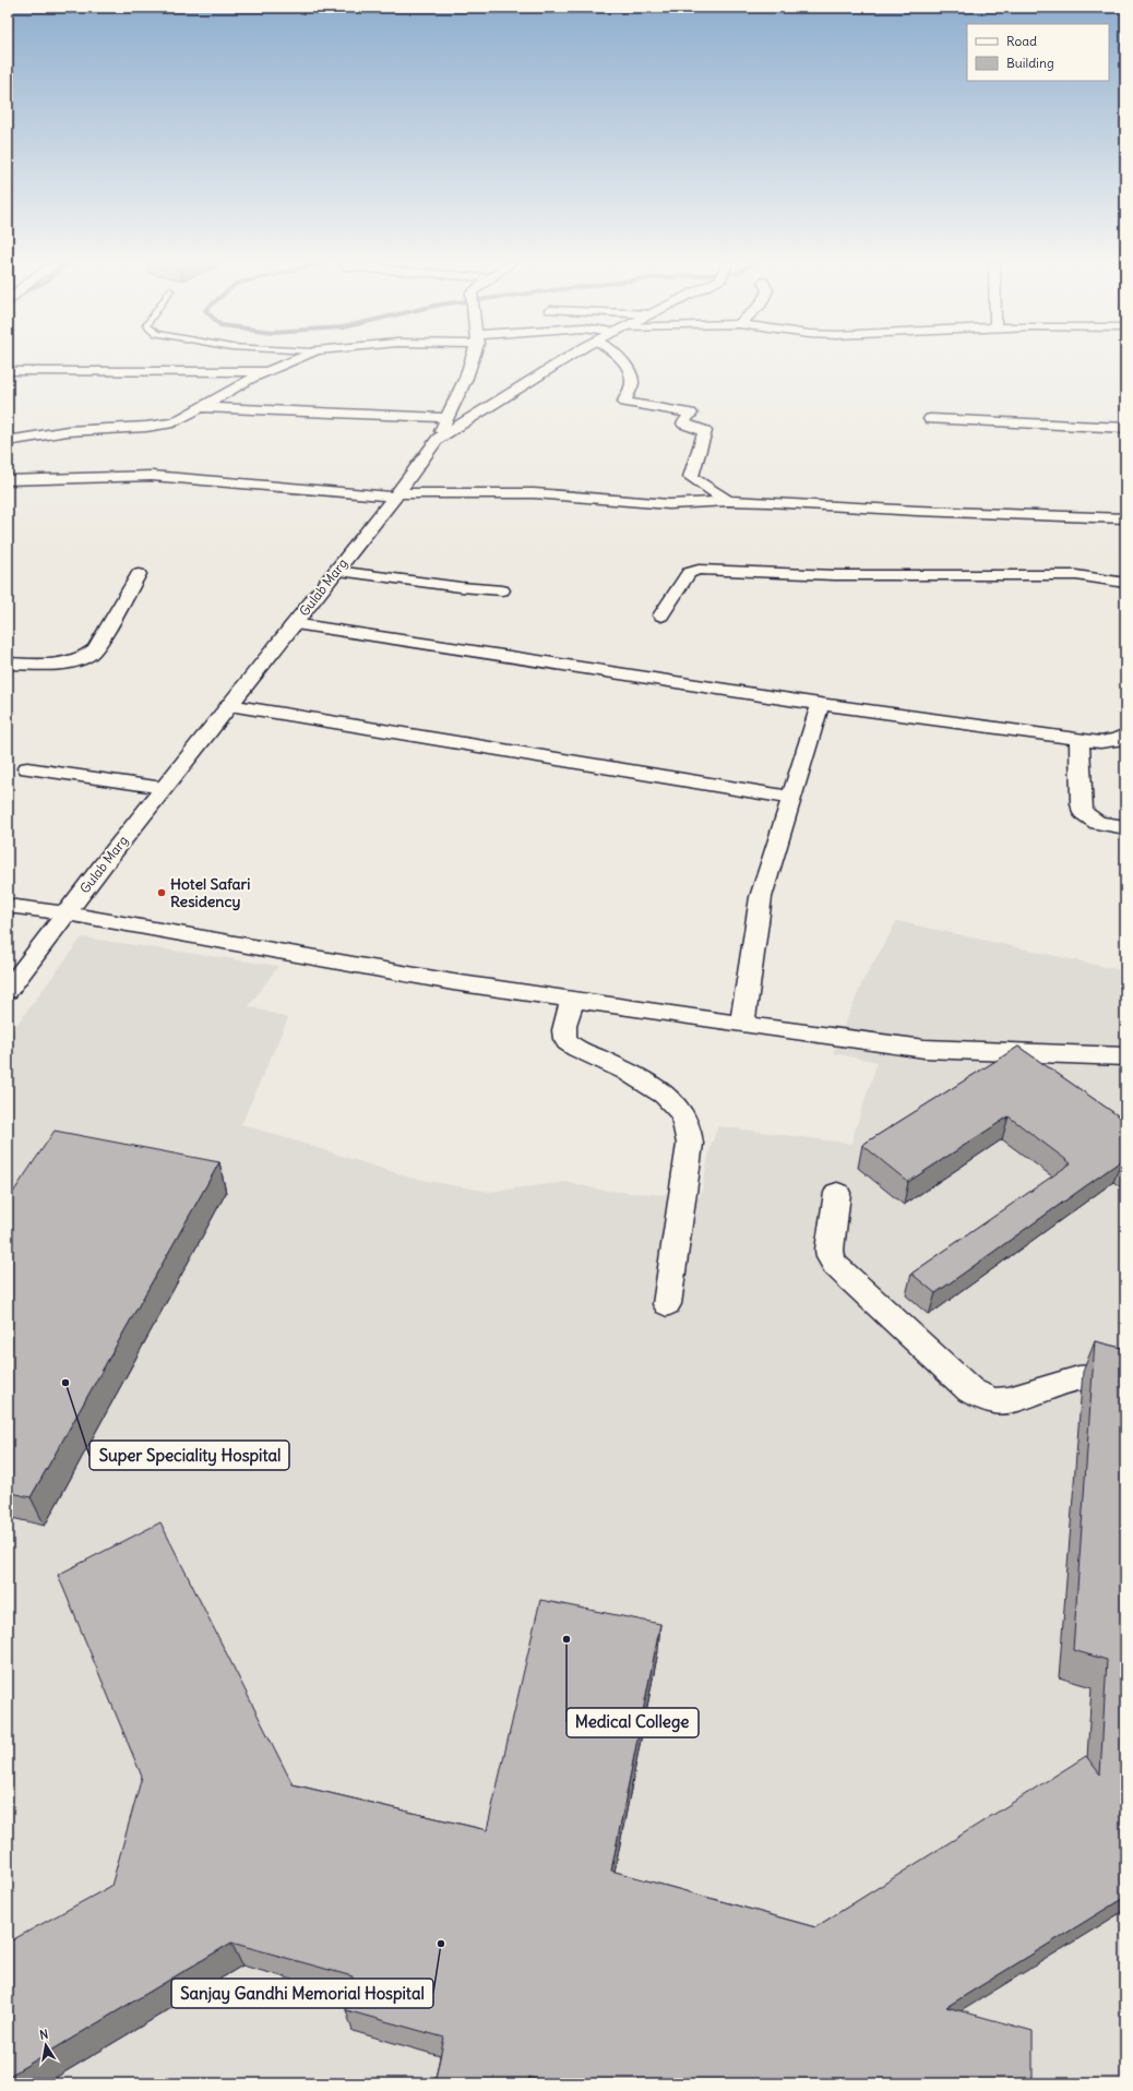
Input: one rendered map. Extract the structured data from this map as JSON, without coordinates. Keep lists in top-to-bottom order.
{
  "streets": {
    "street": ["Gulab Marg"]
  },
  "places": [
    "Hotel Safari Residency",
    "Super Speciality Hospital",
    "Medical College",
    "Sanjay Gandhi Memorial Hospital"
  ],
  "legend": ["Road", "Building"],
  "north": "top"
}
